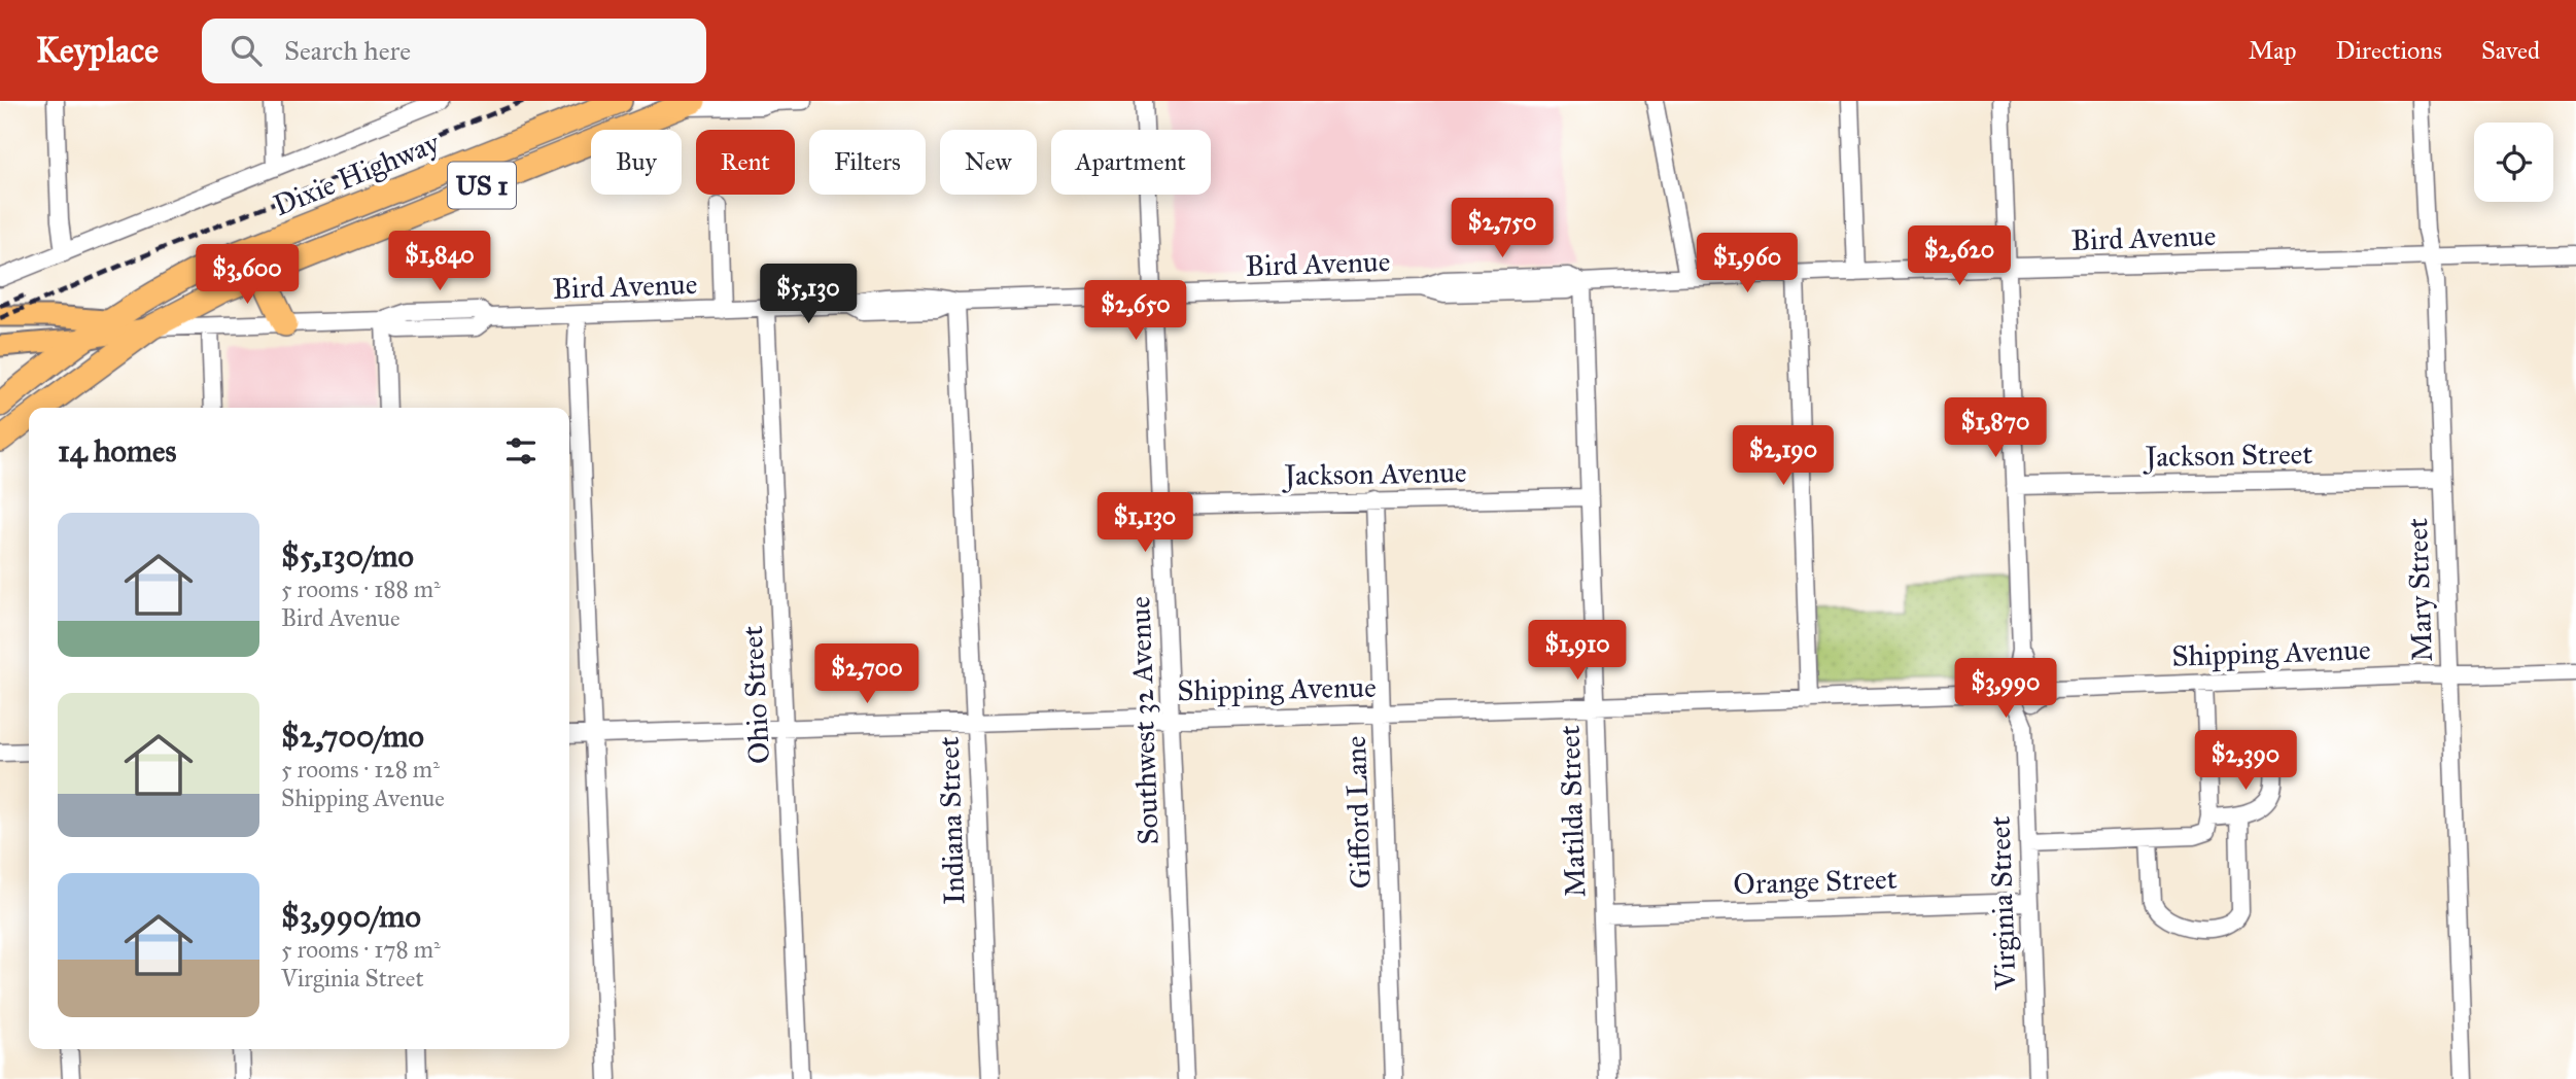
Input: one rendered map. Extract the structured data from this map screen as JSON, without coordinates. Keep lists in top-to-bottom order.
{
  "streets": {
    "highway": ["Dixie Highway", "US 1"],
    "street": [
      "Bird Avenue",
      "Jackson Street",
      "Jackson Avenue",
      "Mary Street",
      "Shipping Avenue",
      "Ohio Street",
      "Southwest 32 Avenue",
      "Matilda Street",
      "Gifford Lane",
      "Indiana Street",
      "Orange Street",
      "Virginia Street"
    ]
  },
  "crossings": [
    ["Dixie Highway", "US 1"],
    ["US 1", "Bird Avenue"],
    ["Bird Avenue", "Mary Street"],
    ["Bird Avenue", "Ohio Street"],
    ["Bird Avenue", "Southwest 32 Avenue"],
    ["Bird Avenue", "Matilda Street"],
    ["Bird Avenue", "Indiana Street"],
    ["Jackson Street", "Mary Street"],
    ["Jackson Avenue", "Southwest 32 Avenue"],
    ["Jackson Avenue", "Matilda Street"],
    ["Jackson Avenue", "Gifford Lane"],
    ["Mary Street", "Shipping Avenue"],
    ["Shipping Avenue", "Ohio Street"],
    ["Shipping Avenue", "Southwest 32 Avenue"],
    ["Shipping Avenue", "Matilda Street"],
    ["Shipping Avenue", "Gifford Lane"],
    ["Shipping Avenue", "Indiana Street"],
    ["Shipping Avenue", "Virginia Street"],
    ["Matilda Street", "Orange Street"],
    ["Orange Street", "Virginia Street"]
  ],
  "page": {
    "header": "Keyplace",
    "search": "Search here",
    "nav": ["Map", "Directions", "Saved"],
    "chip": [
      "Buy",
      "Rent",
      "Filters",
      "New",
      "Apartment"
    ],
    "price": [
      "$2,750",
      "$2,620",
      "$1,840",
      "$1,960",
      "$3,600",
      "$5,130",
      "$2,650",
      "$1,870",
      "$2,190",
      "$1,130",
      "$1,910",
      "$2,700",
      "$3,990",
      "$2,390"
    ],
    "heading": "14 homes",
    "list": [
      {
        "name": "$5,130/mo",
        "note": "5 rooms · 188 m² · Bird Avenue"
      },
      {
        "name": "$2,700/mo",
        "note": "5 rooms · 128 m² · Shipping Avenue"
      },
      {
        "name": "$3,990/mo",
        "note": "5 rooms · 178 m² · Virginia Street"
      }
    ]
  }
}
